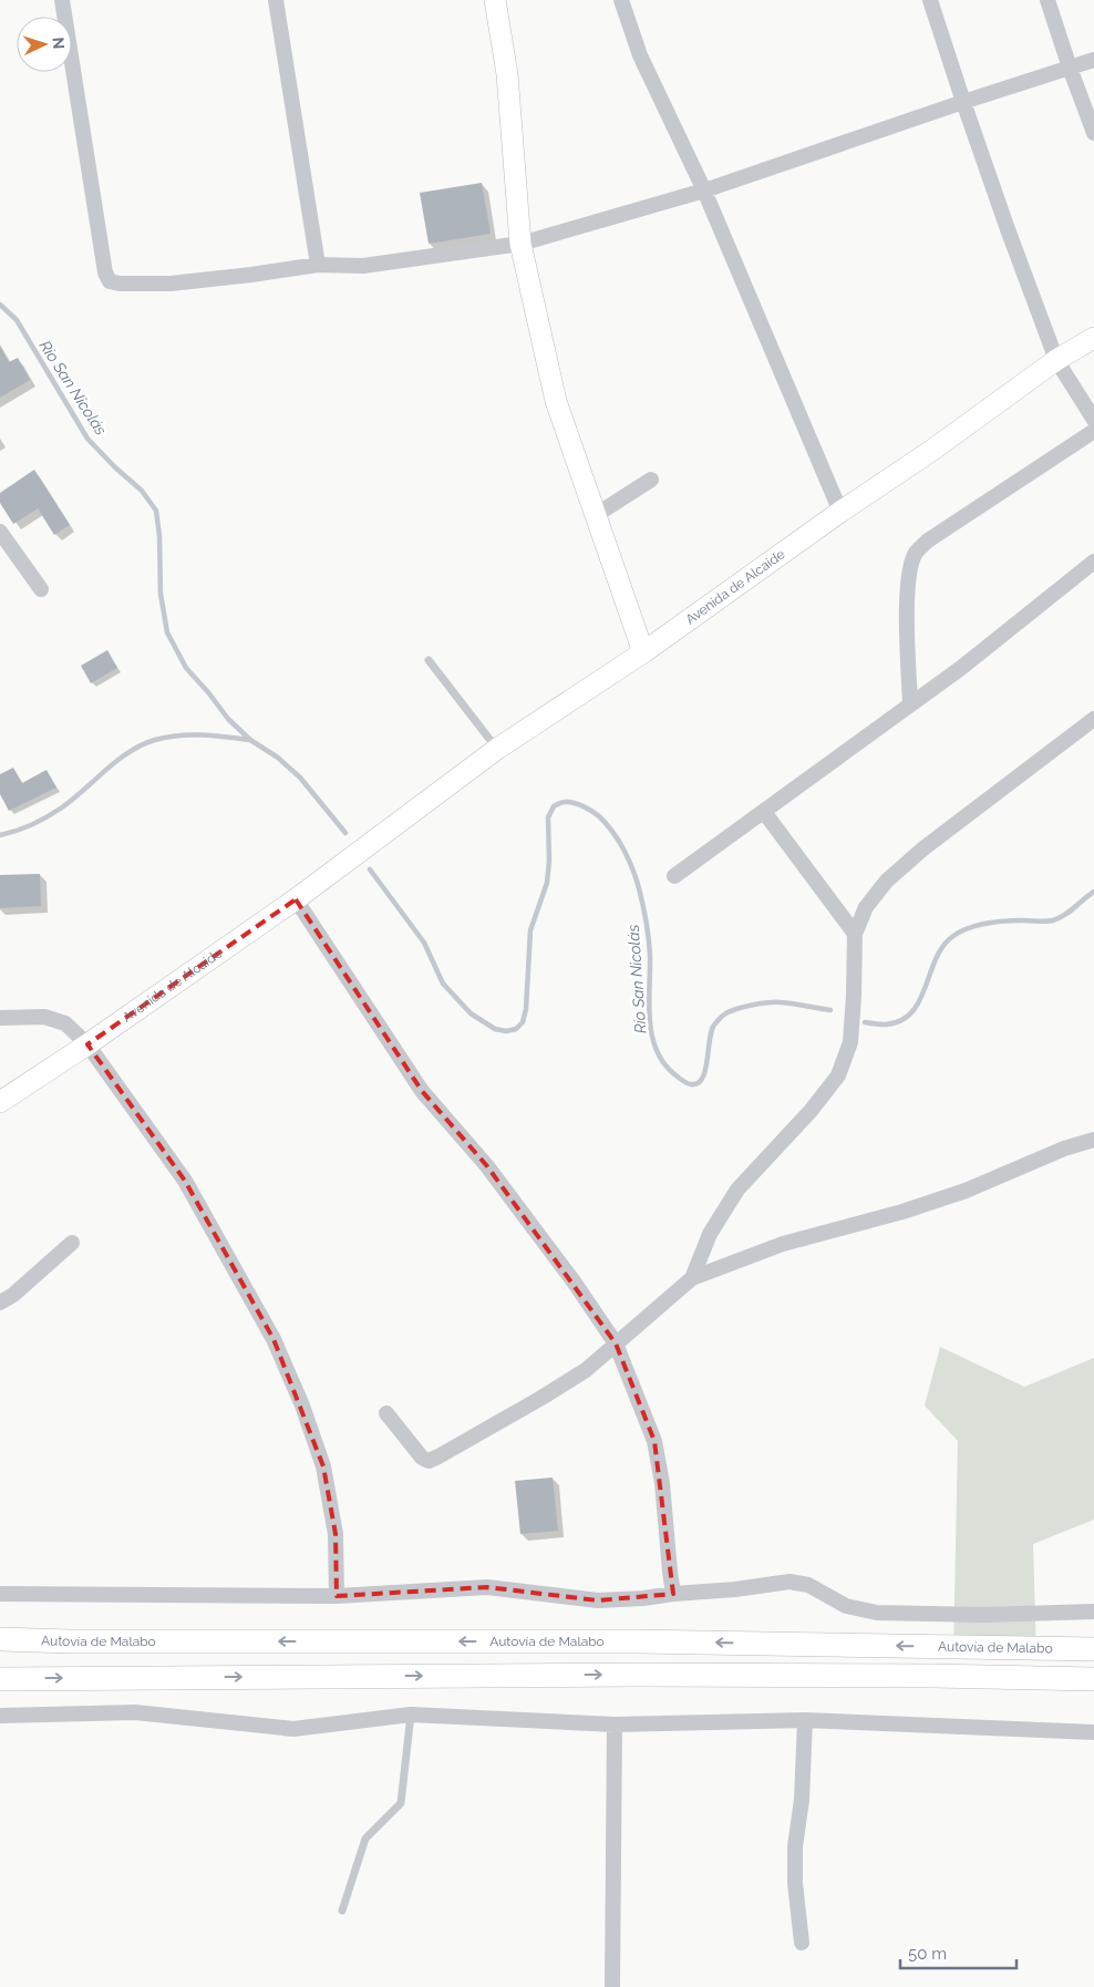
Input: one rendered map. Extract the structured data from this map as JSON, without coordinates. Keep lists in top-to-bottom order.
{
  "streets": {
    "main road": ["Avenida de Alcaide", "Autovía de Malabo"]
  },
  "water": ["Río San Nicolás"],
  "scale_bar": "50 m",
  "north": "right"
}
